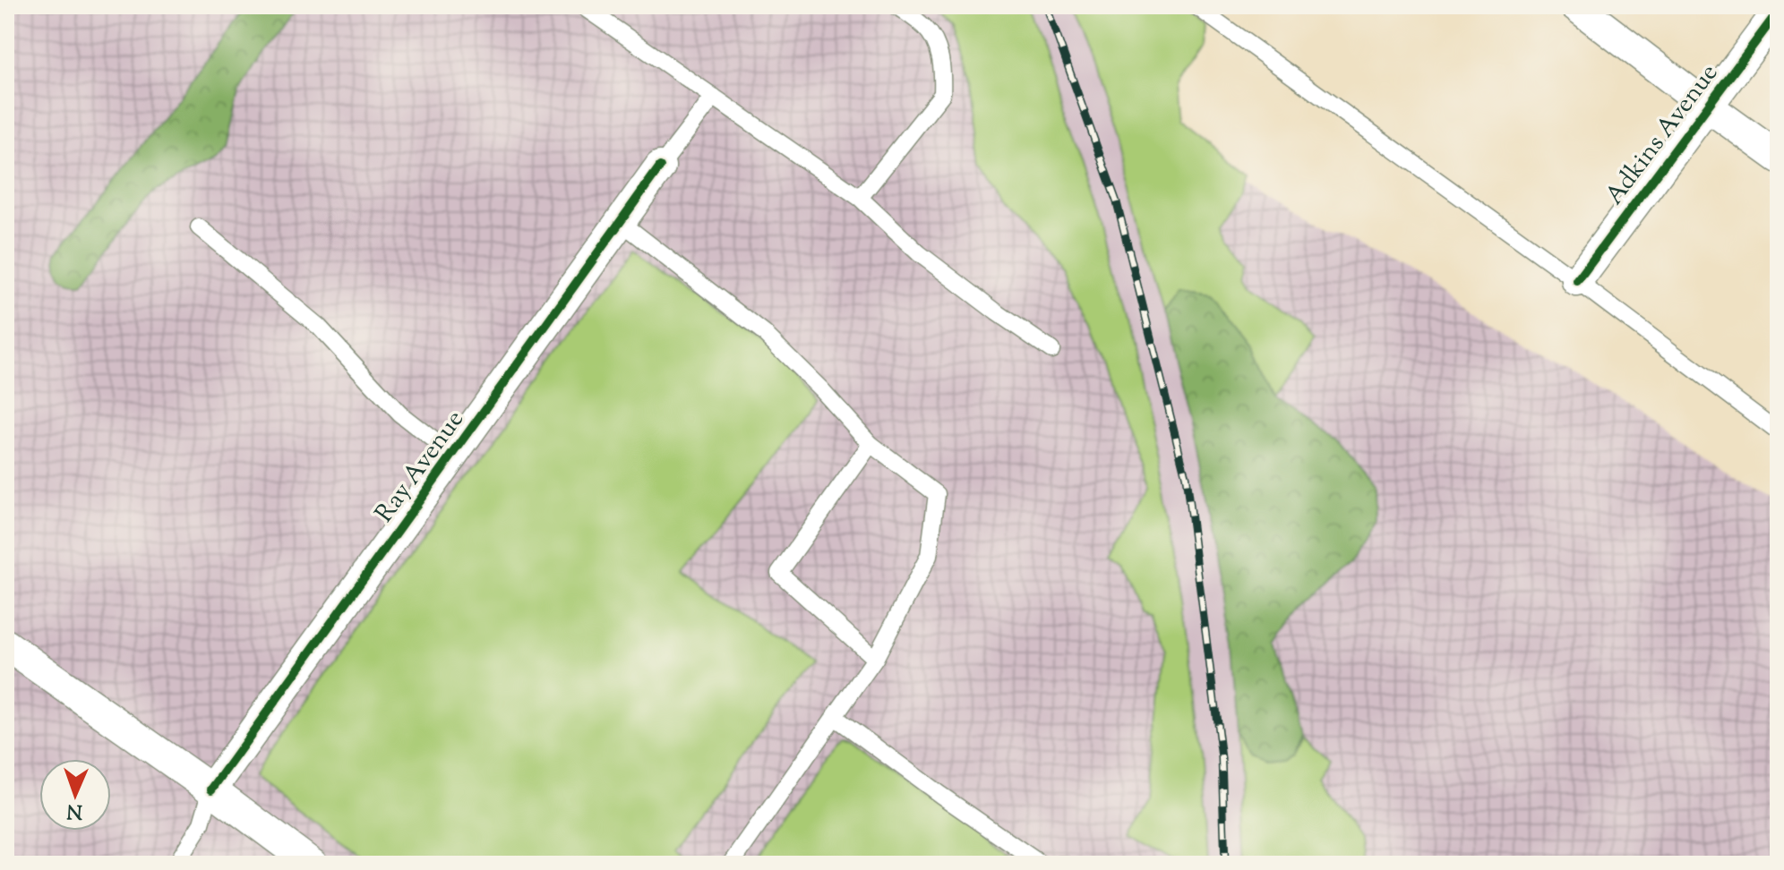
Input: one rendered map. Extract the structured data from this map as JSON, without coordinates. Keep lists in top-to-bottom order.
{
  "streets": {
    "street": ["Adkins Avenue", "Ray Avenue"]
  },
  "north": "bottom"
}
